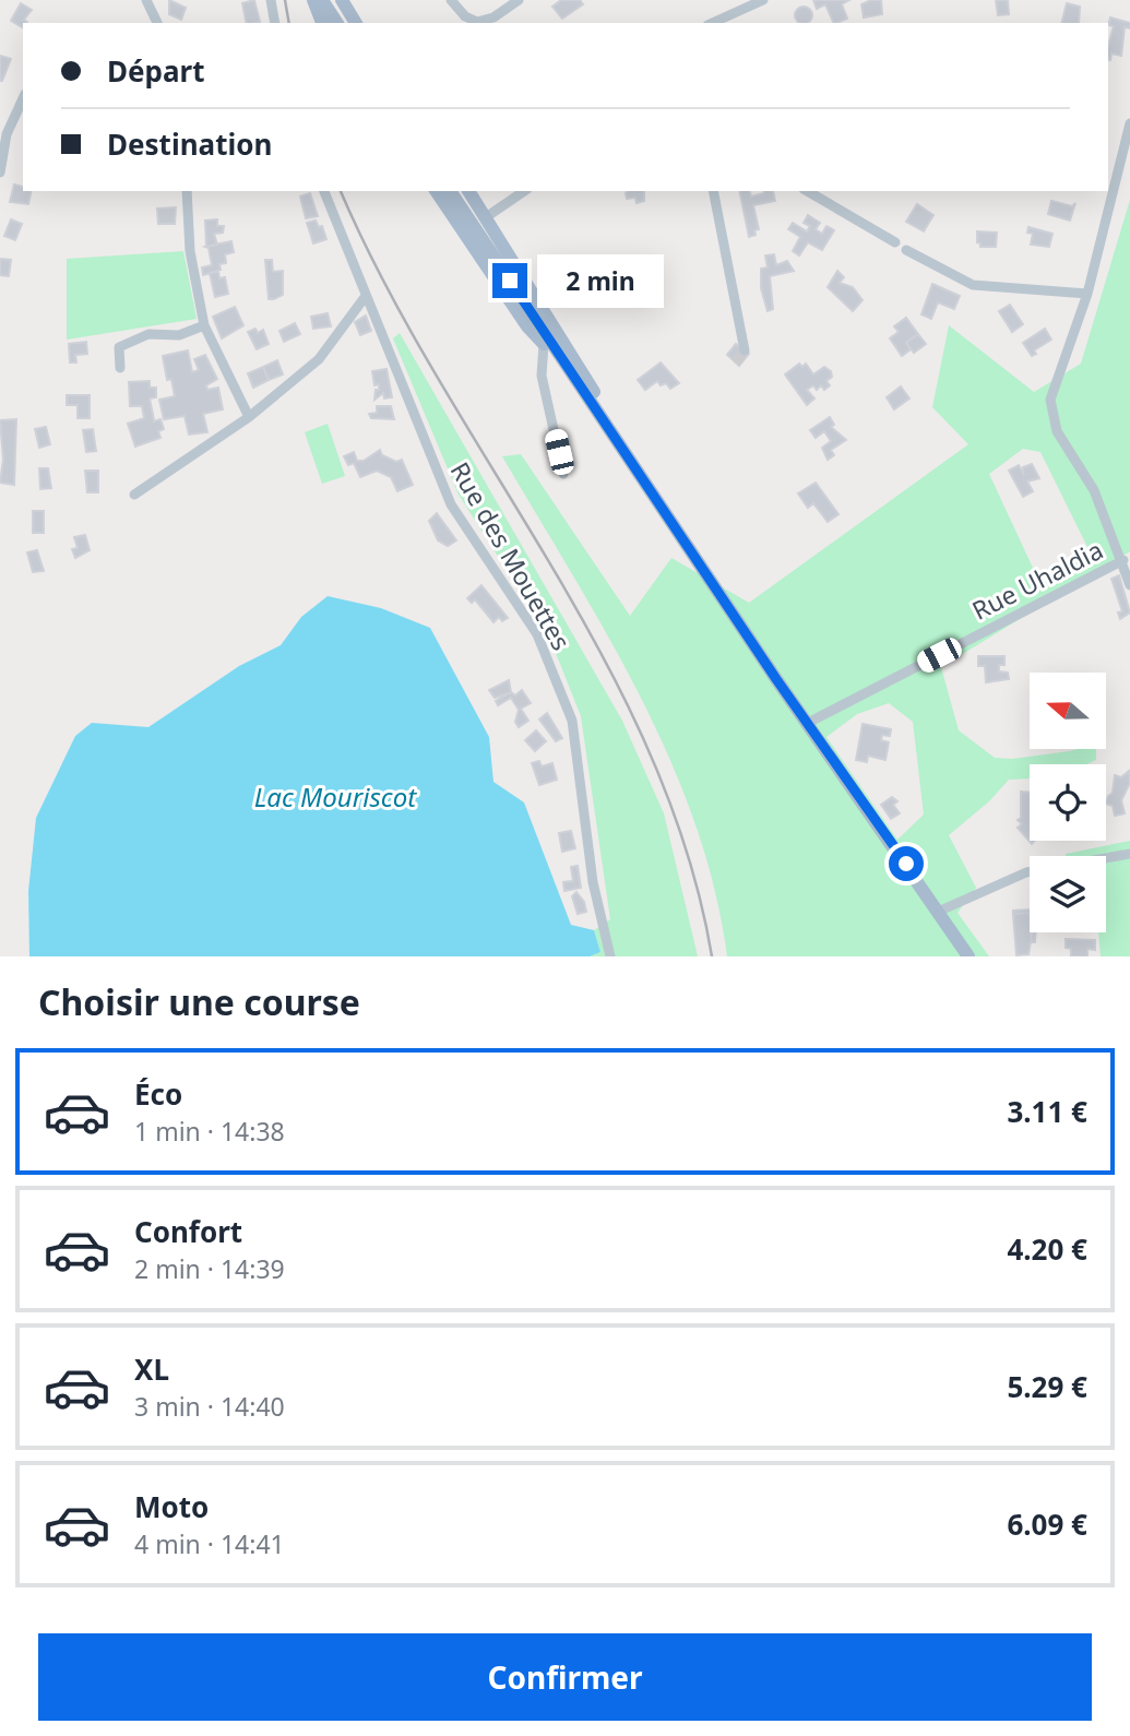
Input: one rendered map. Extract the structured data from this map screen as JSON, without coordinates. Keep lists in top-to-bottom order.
{
  "streets": {
    "street": ["Rue des Mouettes", "Rue Uhaldia"]
  },
  "water": ["Lac Mouriscot"],
  "north": "left",
  "page": {
    "banner": ["Départ", "Destination"],
    "bubble": "2 min",
    "heading": "Choisir une course",
    "list": [
      {
        "name": "Éco",
        "note": "1 min · 14:38",
        "value": "3.11 €"
      },
      {
        "name": "Confort",
        "note": "2 min · 14:39",
        "value": "4.20 €"
      },
      {
        "name": "XL",
        "note": "3 min · 14:40",
        "value": "5.29 €"
      },
      {
        "name": "Moto",
        "note": "4 min · 14:41",
        "value": "6.09 €"
      }
    ],
    "buttons": "Confirmer"
  }
}
